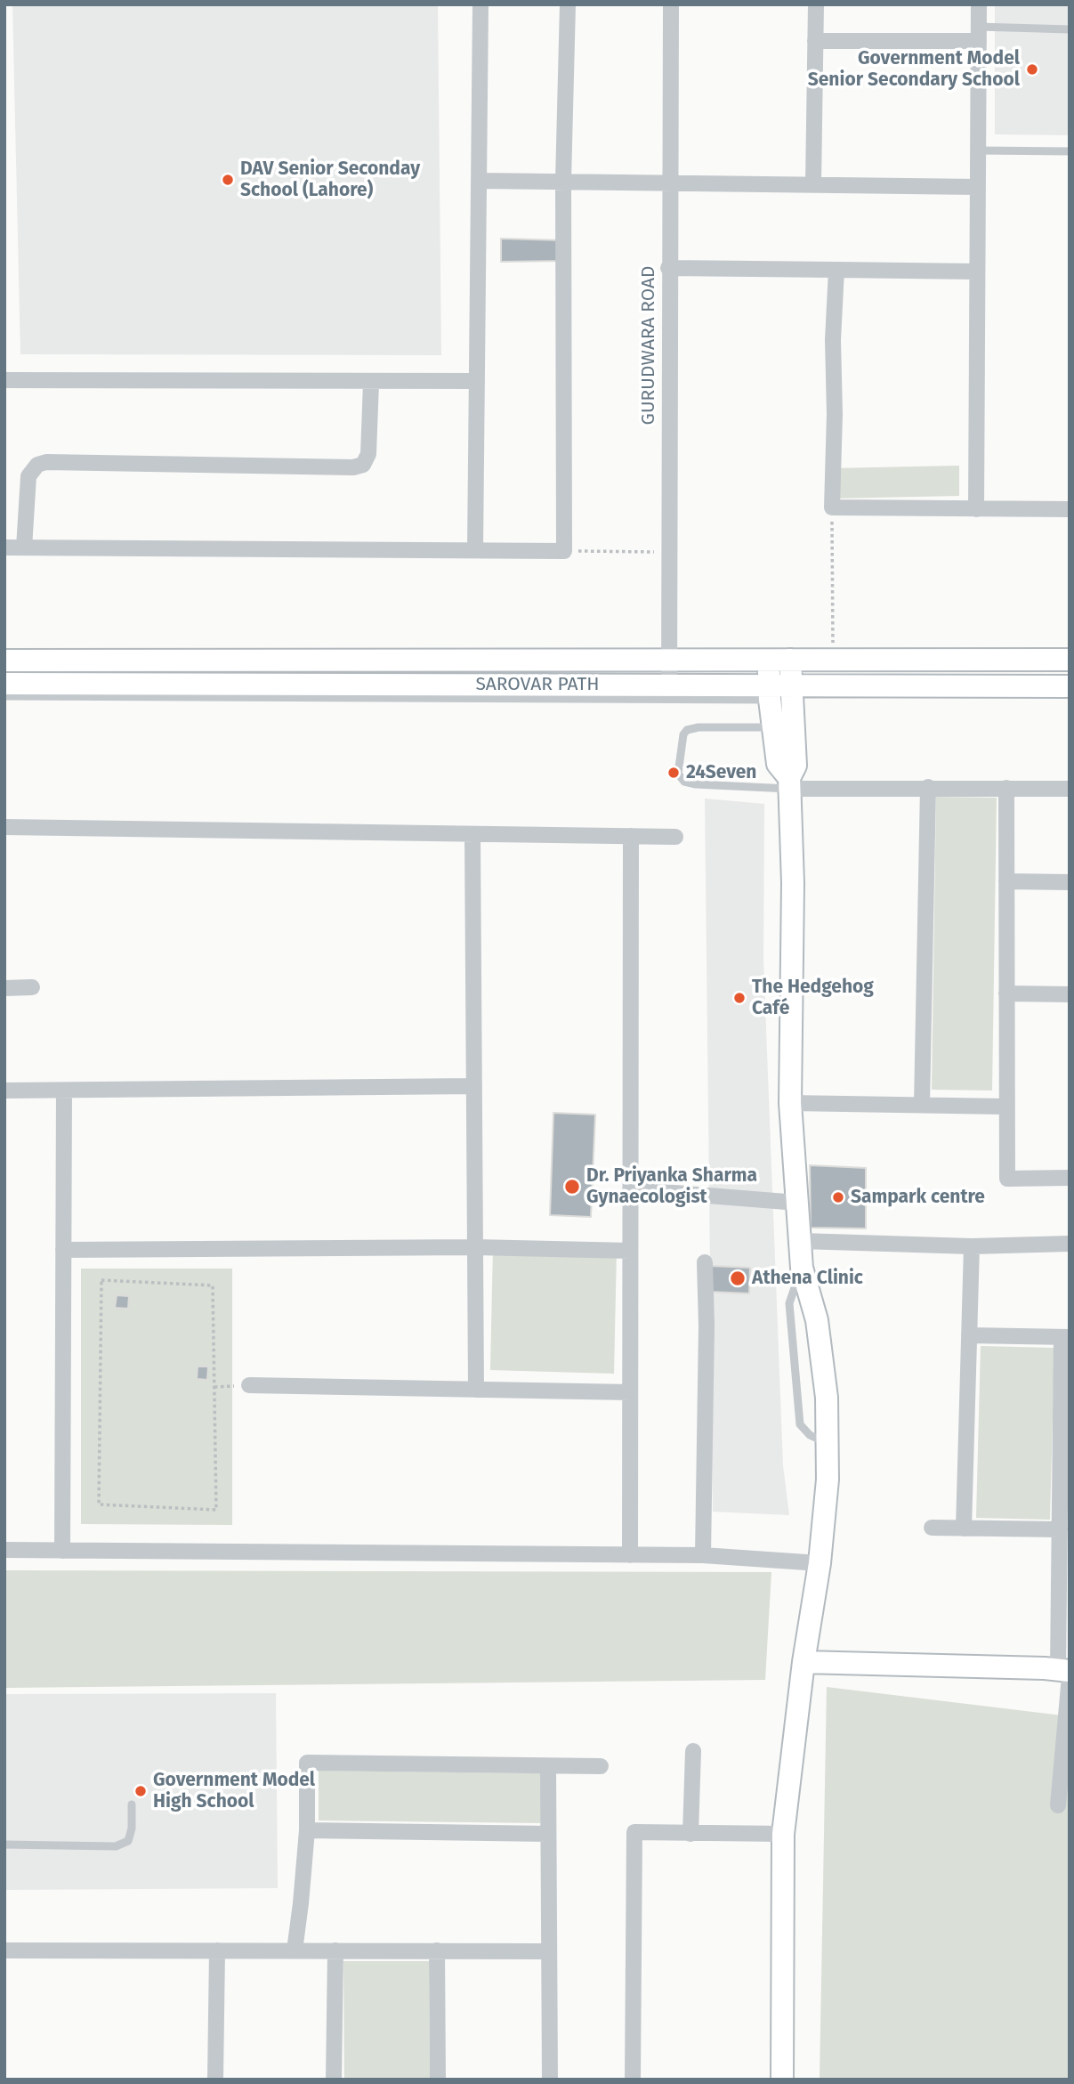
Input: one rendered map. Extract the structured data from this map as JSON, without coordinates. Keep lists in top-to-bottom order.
{
  "streets": {
    "main road": ["SAROVAR PATH"],
    "street": ["GURUDWARA ROAD"]
  },
  "crossings": [
    ["GURUDWARA ROAD", "SAROVAR PATH"]
  ],
  "places": [
    "Government Model Senior Secondary School",
    "DAV Senior Seconday School (Lahore)",
    "24Seven",
    "The Hedgehog Café",
    "Dr. Priyanka Sharma Gynaecologist",
    "Sampark centre",
    "Athena Clinic",
    "Government Model High School"
  ]
}
